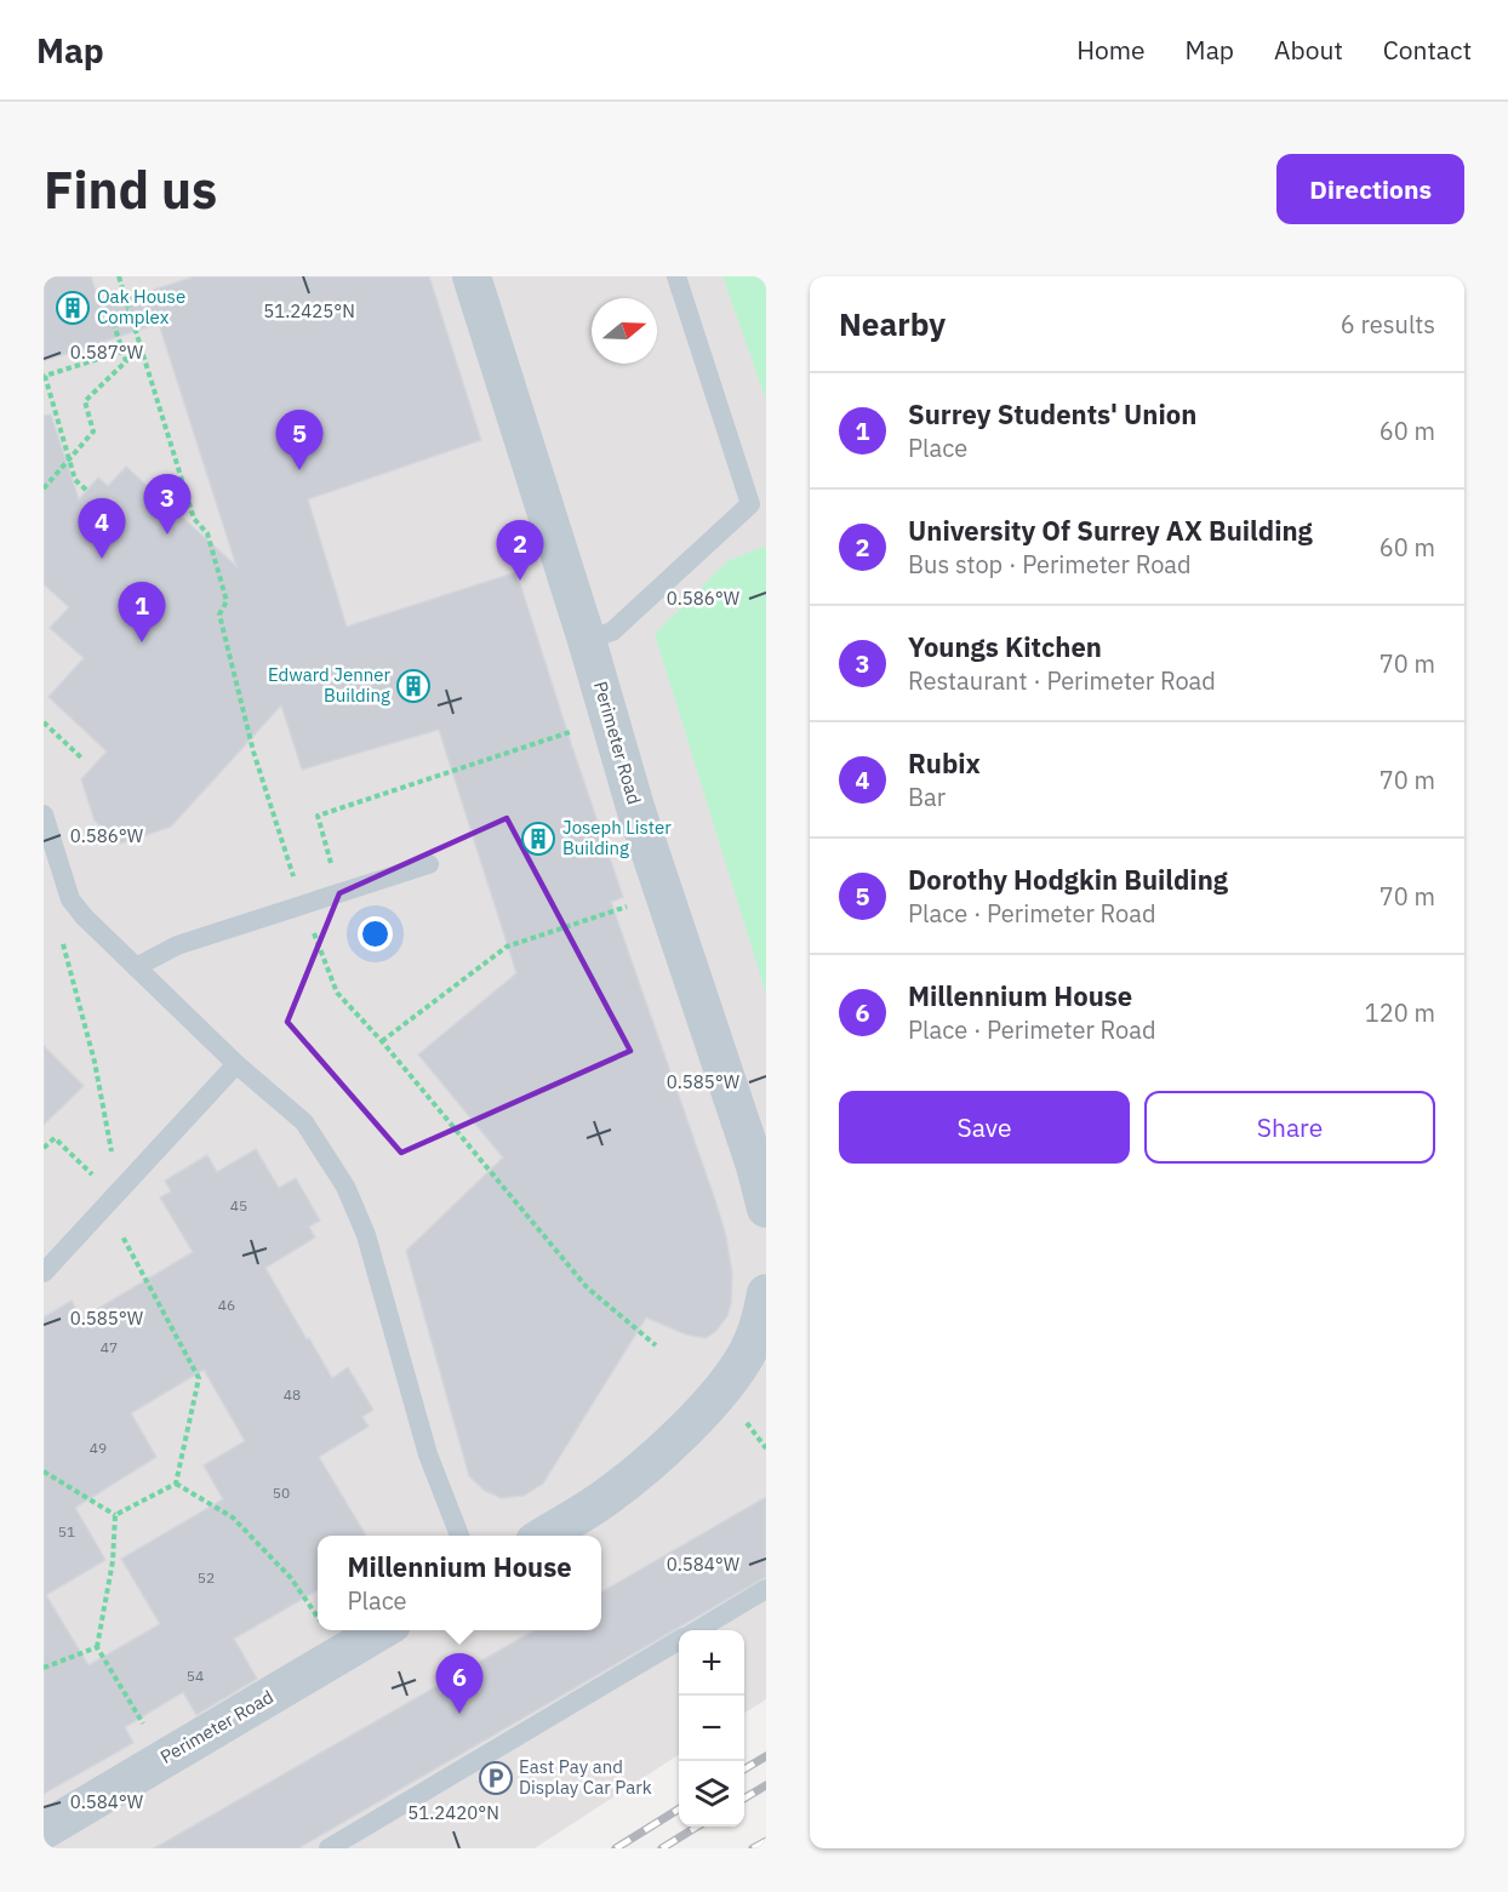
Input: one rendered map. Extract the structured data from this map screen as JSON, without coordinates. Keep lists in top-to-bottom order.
{
  "streets": {
    "street": ["Perimeter Road"]
  },
  "places": {
    "building": ["Oak House Complex", "Edward Jenner Building", "Joseph Lister Building"],
    "parking": ["East Pay and Display Car Park"]
  },
  "house_numbers": [
    "45",
    "46",
    "47",
    "48",
    "49",
    "50",
    "51",
    "52",
    "54"
  ],
  "north": "right",
  "page": {
    "header": "Map",
    "nav": [
      "Home",
      "Map",
      "About",
      "Contact"
    ],
    "buttons": [
      "Directions",
      ["Save", "Share"]
    ],
    "title": "Find us",
    "heading": ["Nearby", "6 results"],
    "list": [
      {
        "mark": "1",
        "name": "Surrey Students' Union",
        "note": "Place",
        "value": "60 m"
      },
      {
        "mark": "2",
        "name": "University Of Surrey AX Building",
        "note": "Bus stop · Perimeter Road",
        "value": "60 m"
      },
      {
        "mark": "3",
        "name": "Youngs Kitchen",
        "note": "Restaurant · Perimeter Road",
        "value": "70 m"
      },
      {
        "mark": "4",
        "name": "Rubix",
        "note": "Bar",
        "value": "70 m"
      },
      {
        "mark": "5",
        "name": "Dorothy Hodgkin Building",
        "note": "Place · Perimeter Road",
        "value": "70 m"
      },
      {
        "mark": "6",
        "name": "Millennium House",
        "note": "Place · Perimeter Road",
        "value": "120 m"
      }
    ],
    "pins": [
      "5",
      "3",
      "4",
      "2",
      "1",
      "6"
    ],
    "popup": ["Millennium House", "Place"],
    "map_buttons": ["+", "−"]
  },
  "coordinates": [
    "51.2425°N",
    "0.587°W",
    "0.586°W",
    "0.585°W",
    "0.584°W",
    "51.2420°N"
  ]
}
